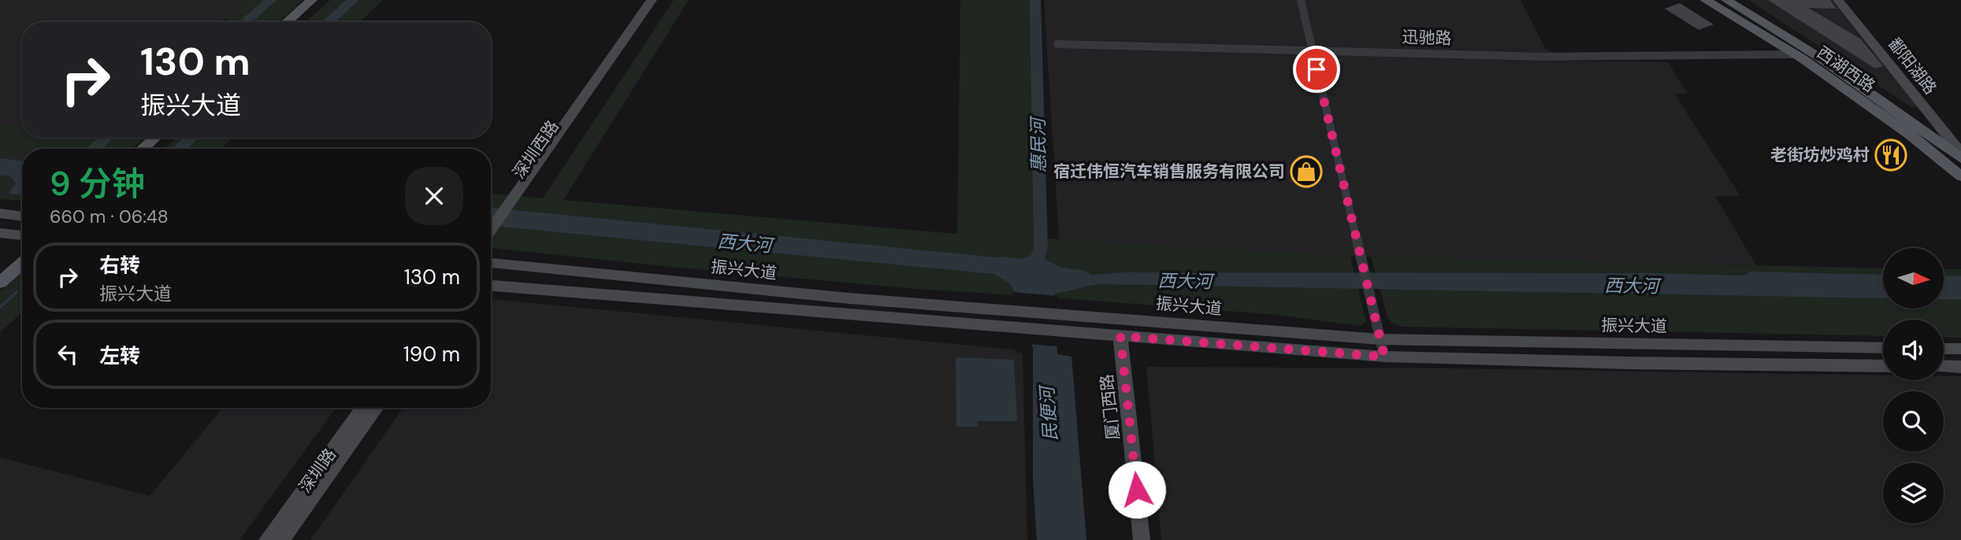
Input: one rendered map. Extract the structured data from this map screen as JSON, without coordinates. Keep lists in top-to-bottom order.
{
  "streets": {
    "main road": [
      "鄱阳湖路",
      "西湖西路",
      "深圳西路",
      "振兴大道",
      "厦门西路",
      "深圳路"
    ],
    "street": ["迅驰路"]
  },
  "crossings": [
    ["迅驰路", "西湖西路"]
  ],
  "water": ["惠民河", "西大河", "民便河"],
  "places": {
    "restaurant": ["老街坊炒鸡村"],
    "shop": ["宿迁伟恒汽车销售服务有限公司"]
  },
  "north": "right",
  "page": {
    "turn": ["130 m", "振兴大道"],
    "heading": ["9 分钟", "660 m · 06:48"],
    "list": [
      {
        "name": "右转",
        "note": "振兴大道",
        "value": "130 m"
      },
      {
        "name": "左转",
        "value": "190 m"
      }
    ]
  }
}
